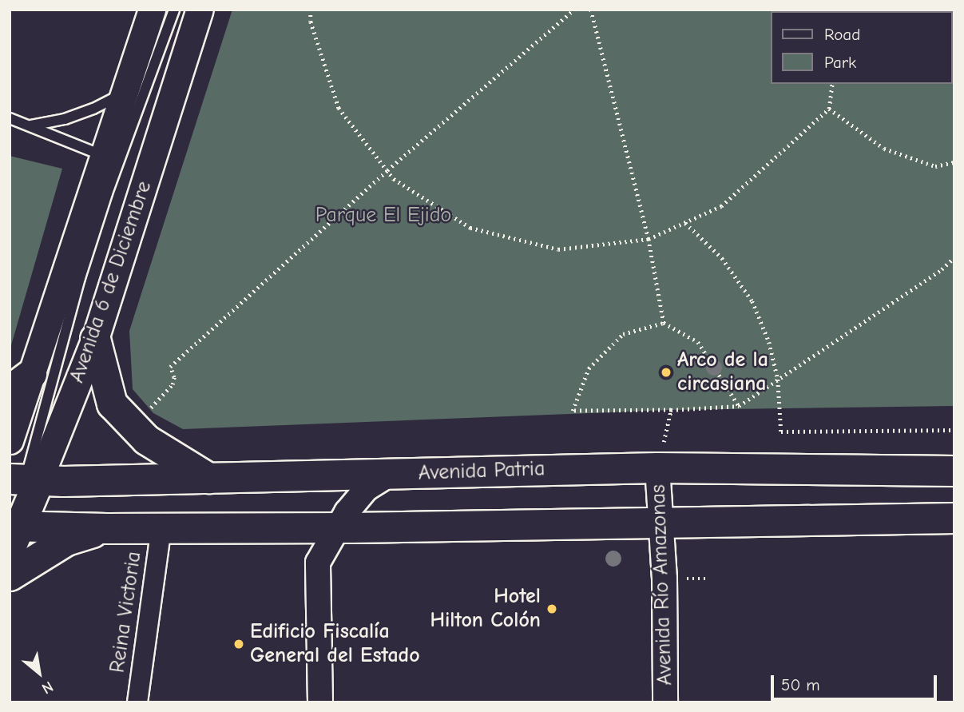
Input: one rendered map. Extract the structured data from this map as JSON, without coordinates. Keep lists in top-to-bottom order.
{
  "streets": {
    "main road": ["Avenida 6 de Diciembre", "Avenida Patria"],
    "street": ["Avenida Río Amazonas", "Reina Victoria"]
  },
  "crossings": [
    ["Avenida 6 de Diciembre", "Avenida Patria"],
    ["Avenida Patria", "Avenida Río Amazonas"]
  ],
  "parks": ["Parque El Ejido"],
  "places": ["Arco de la circasiana", "Hotel Hilton Colón", "Edificio Fiscalía General del Estado"],
  "legend": ["Road", "Park"],
  "scale_bar": "50 m",
  "north": "bottom right"
}
